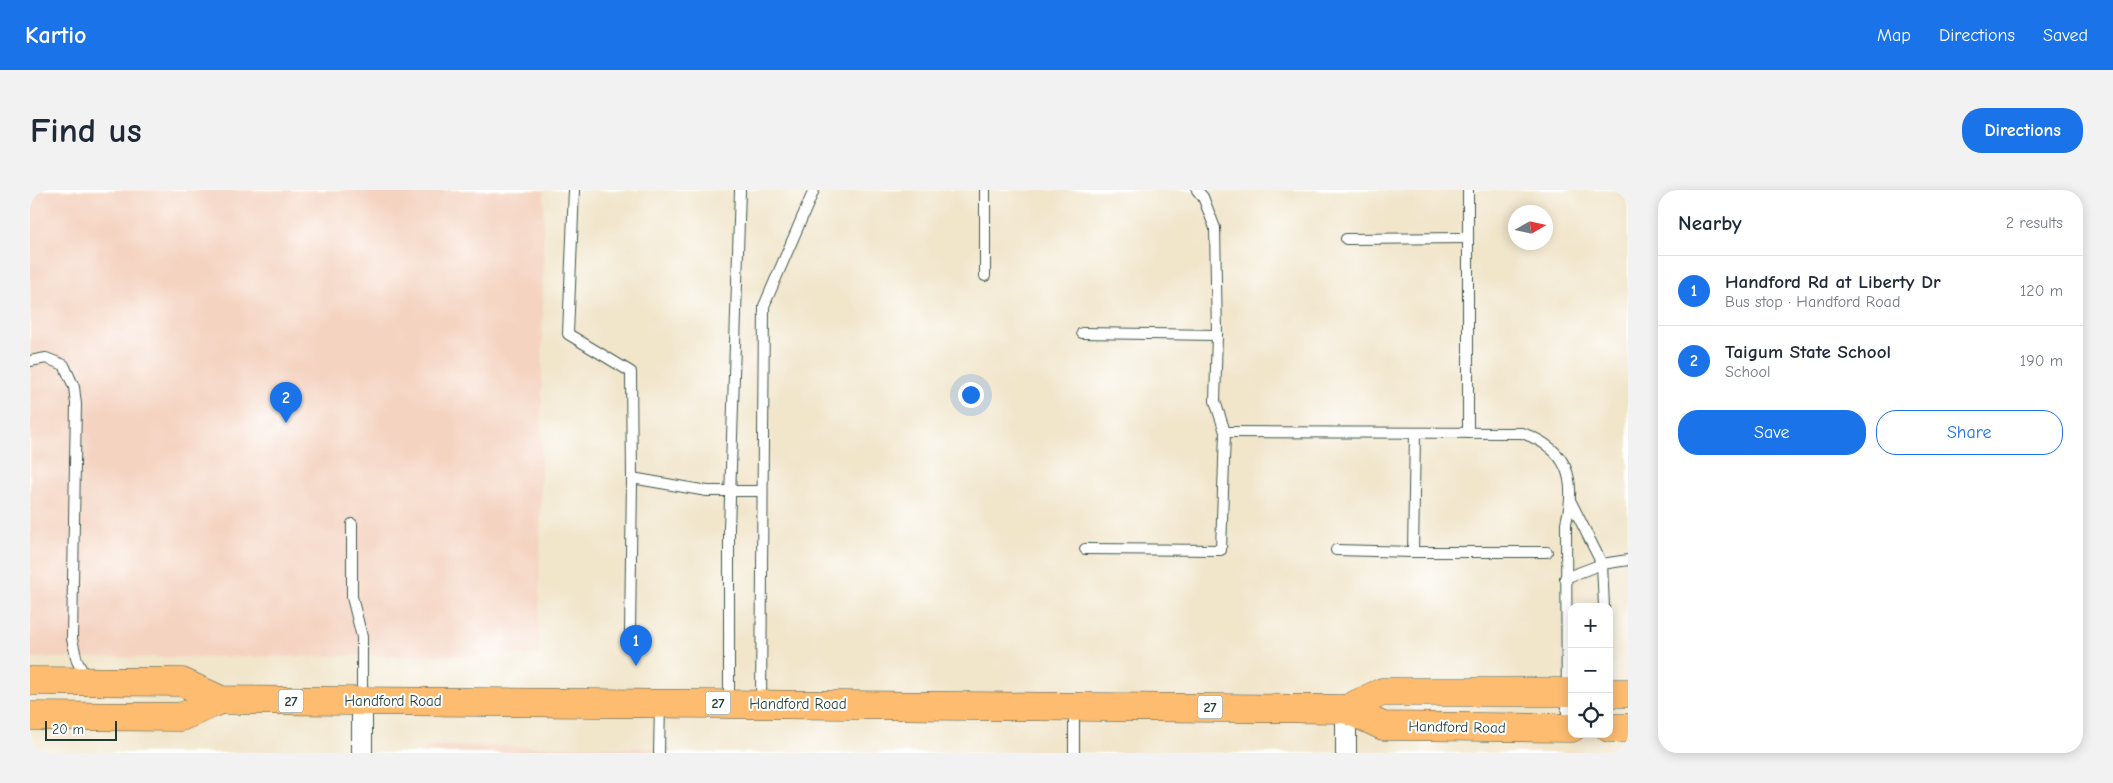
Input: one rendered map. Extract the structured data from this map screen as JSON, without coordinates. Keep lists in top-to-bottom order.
{
  "streets": {
    "main road": ["27", "Handford Road"]
  },
  "scale_bar": "20 m",
  "north": "right",
  "page": {
    "header": "Kartio",
    "nav": ["Map", "Directions", "Saved"],
    "buttons": [
      "Directions",
      ["Save", "Share"]
    ],
    "title": "Find us",
    "heading": ["Nearby", "2 results"],
    "list": [
      {
        "mark": "1",
        "name": "Handford Rd at Liberty Dr",
        "note": "Bus stop · Handford Road",
        "value": "120 m"
      },
      {
        "mark": "2",
        "name": "Taigum State School",
        "note": "School",
        "value": "190 m"
      }
    ],
    "pins": ["2", "1"],
    "map_buttons": ["+", "−"],
    "scale": "20 m"
  }
}
